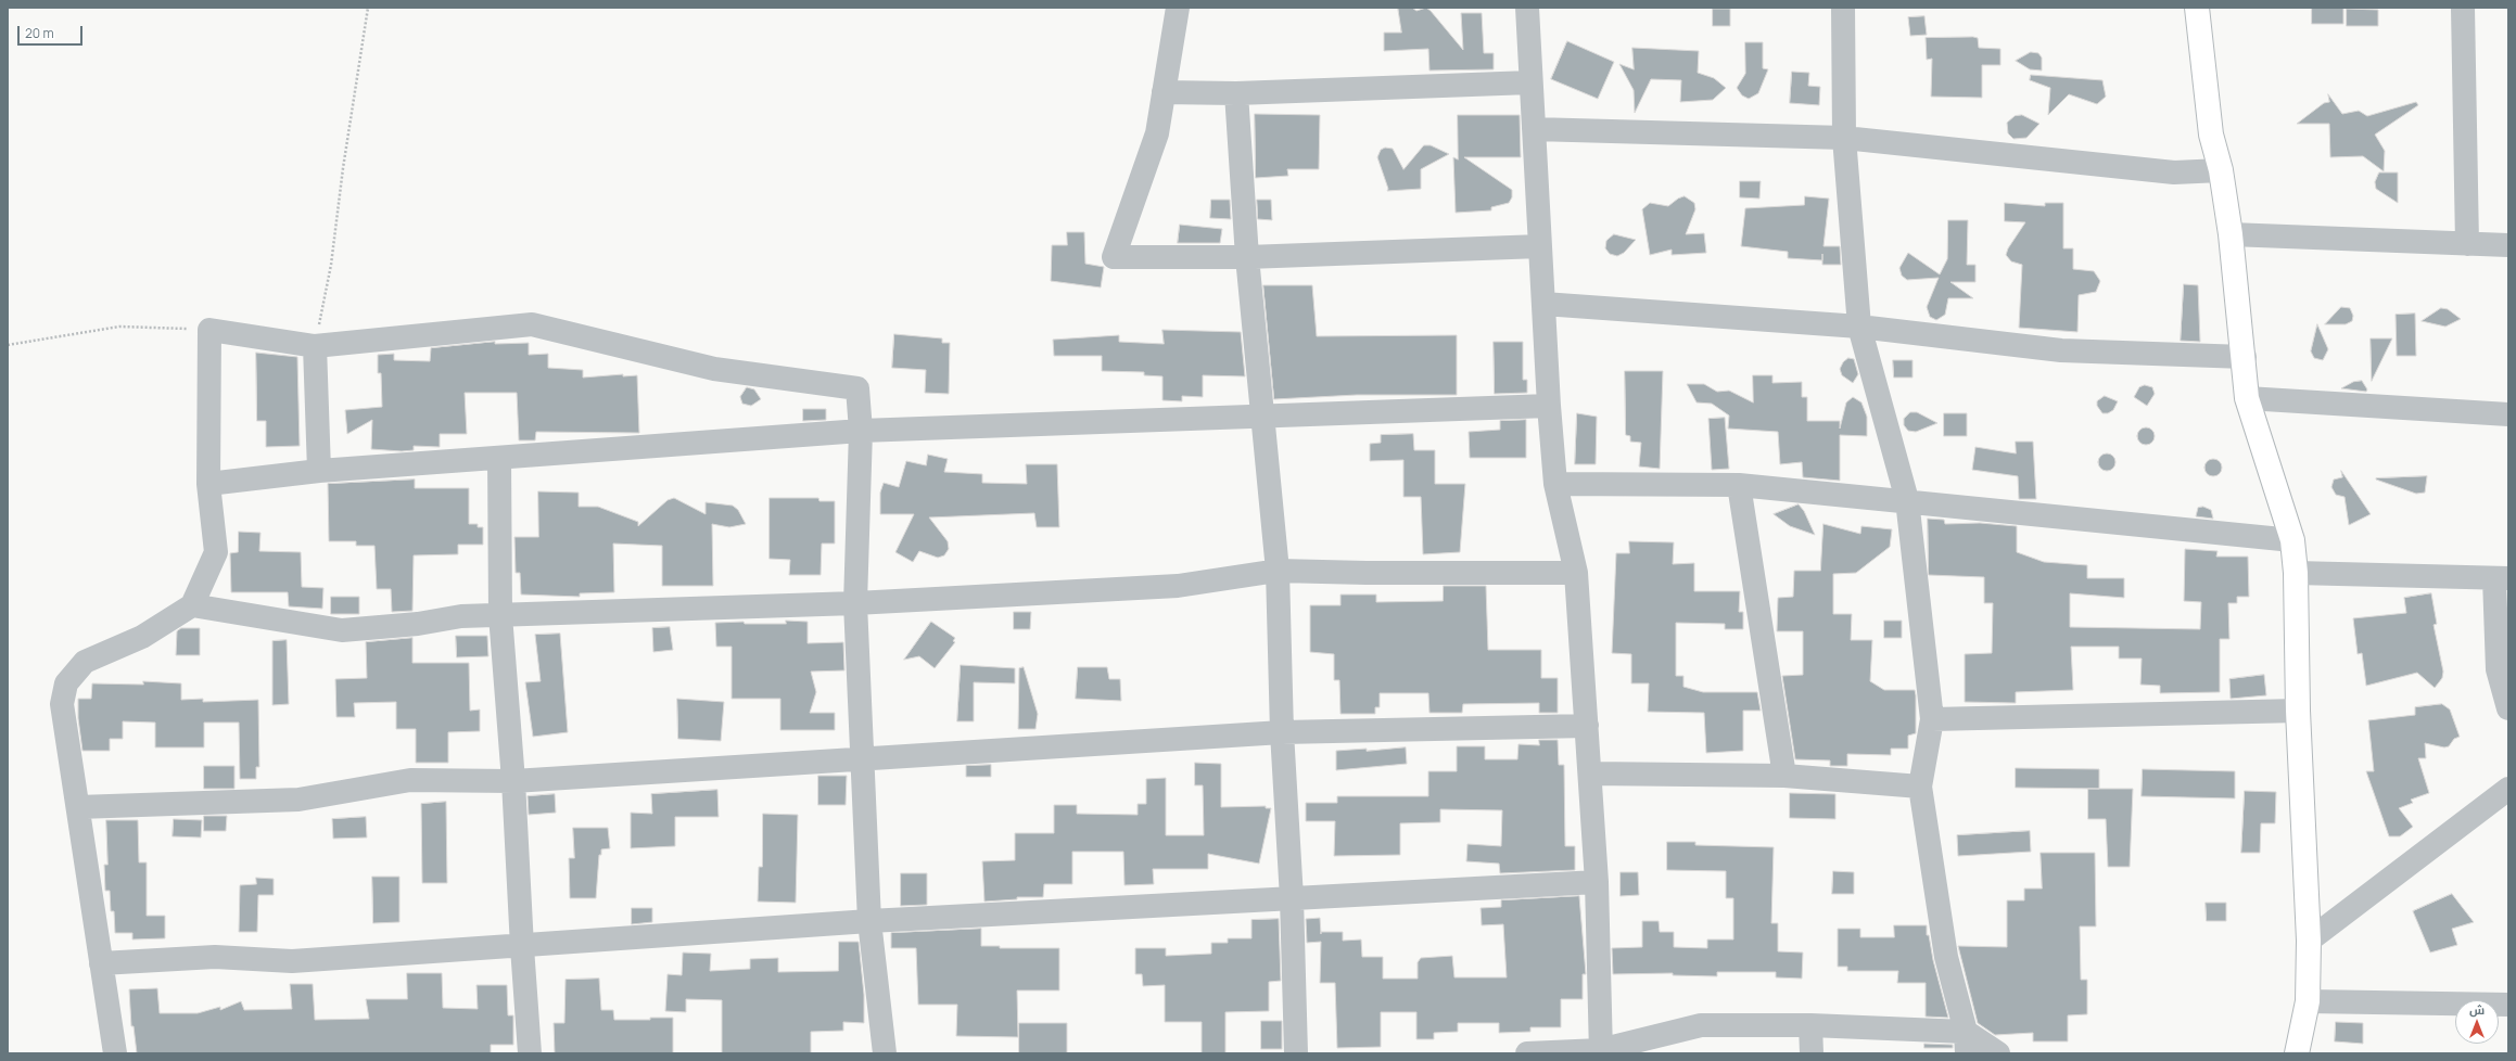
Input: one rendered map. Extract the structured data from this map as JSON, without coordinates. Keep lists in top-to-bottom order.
{
  "scale_bar": "20 m",
  "north": "top"
}
